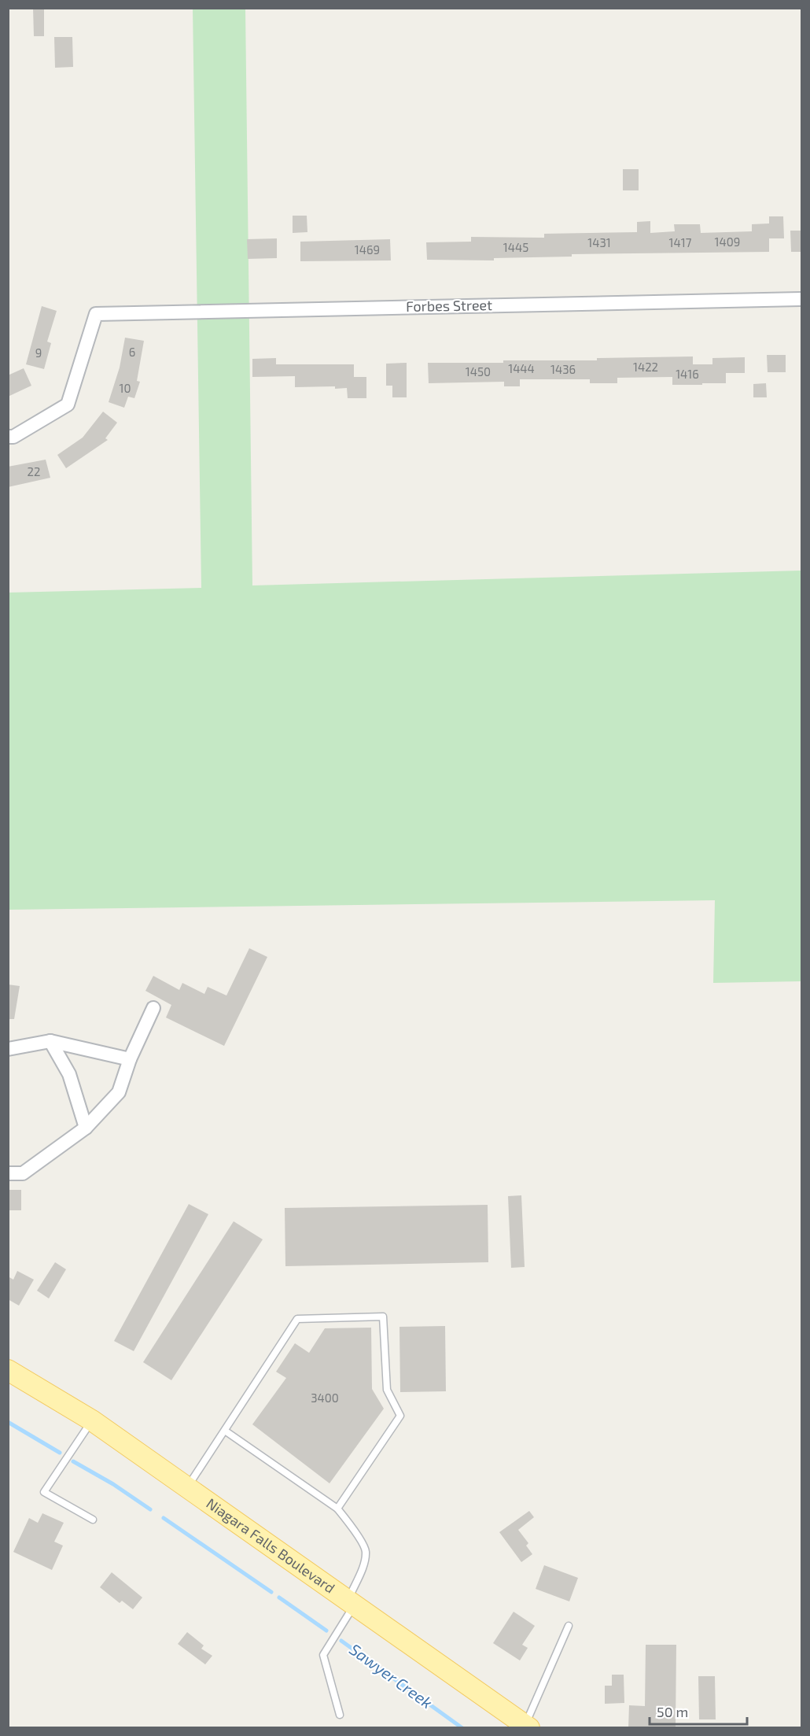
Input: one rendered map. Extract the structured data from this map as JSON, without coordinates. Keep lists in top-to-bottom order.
{
  "streets": {
    "main road": ["Niagara Falls Boulevard"],
    "street": ["Forbes Street"]
  },
  "water": ["Sawyer Creek"],
  "house_numbers": [
    "1409",
    "1431",
    "1417",
    "1445",
    "1469",
    "6",
    "9",
    "1422",
    "1444",
    "1436",
    "1450",
    "1416",
    "10",
    "22",
    "3400"
  ],
  "scale_bar": "50 m"
}
